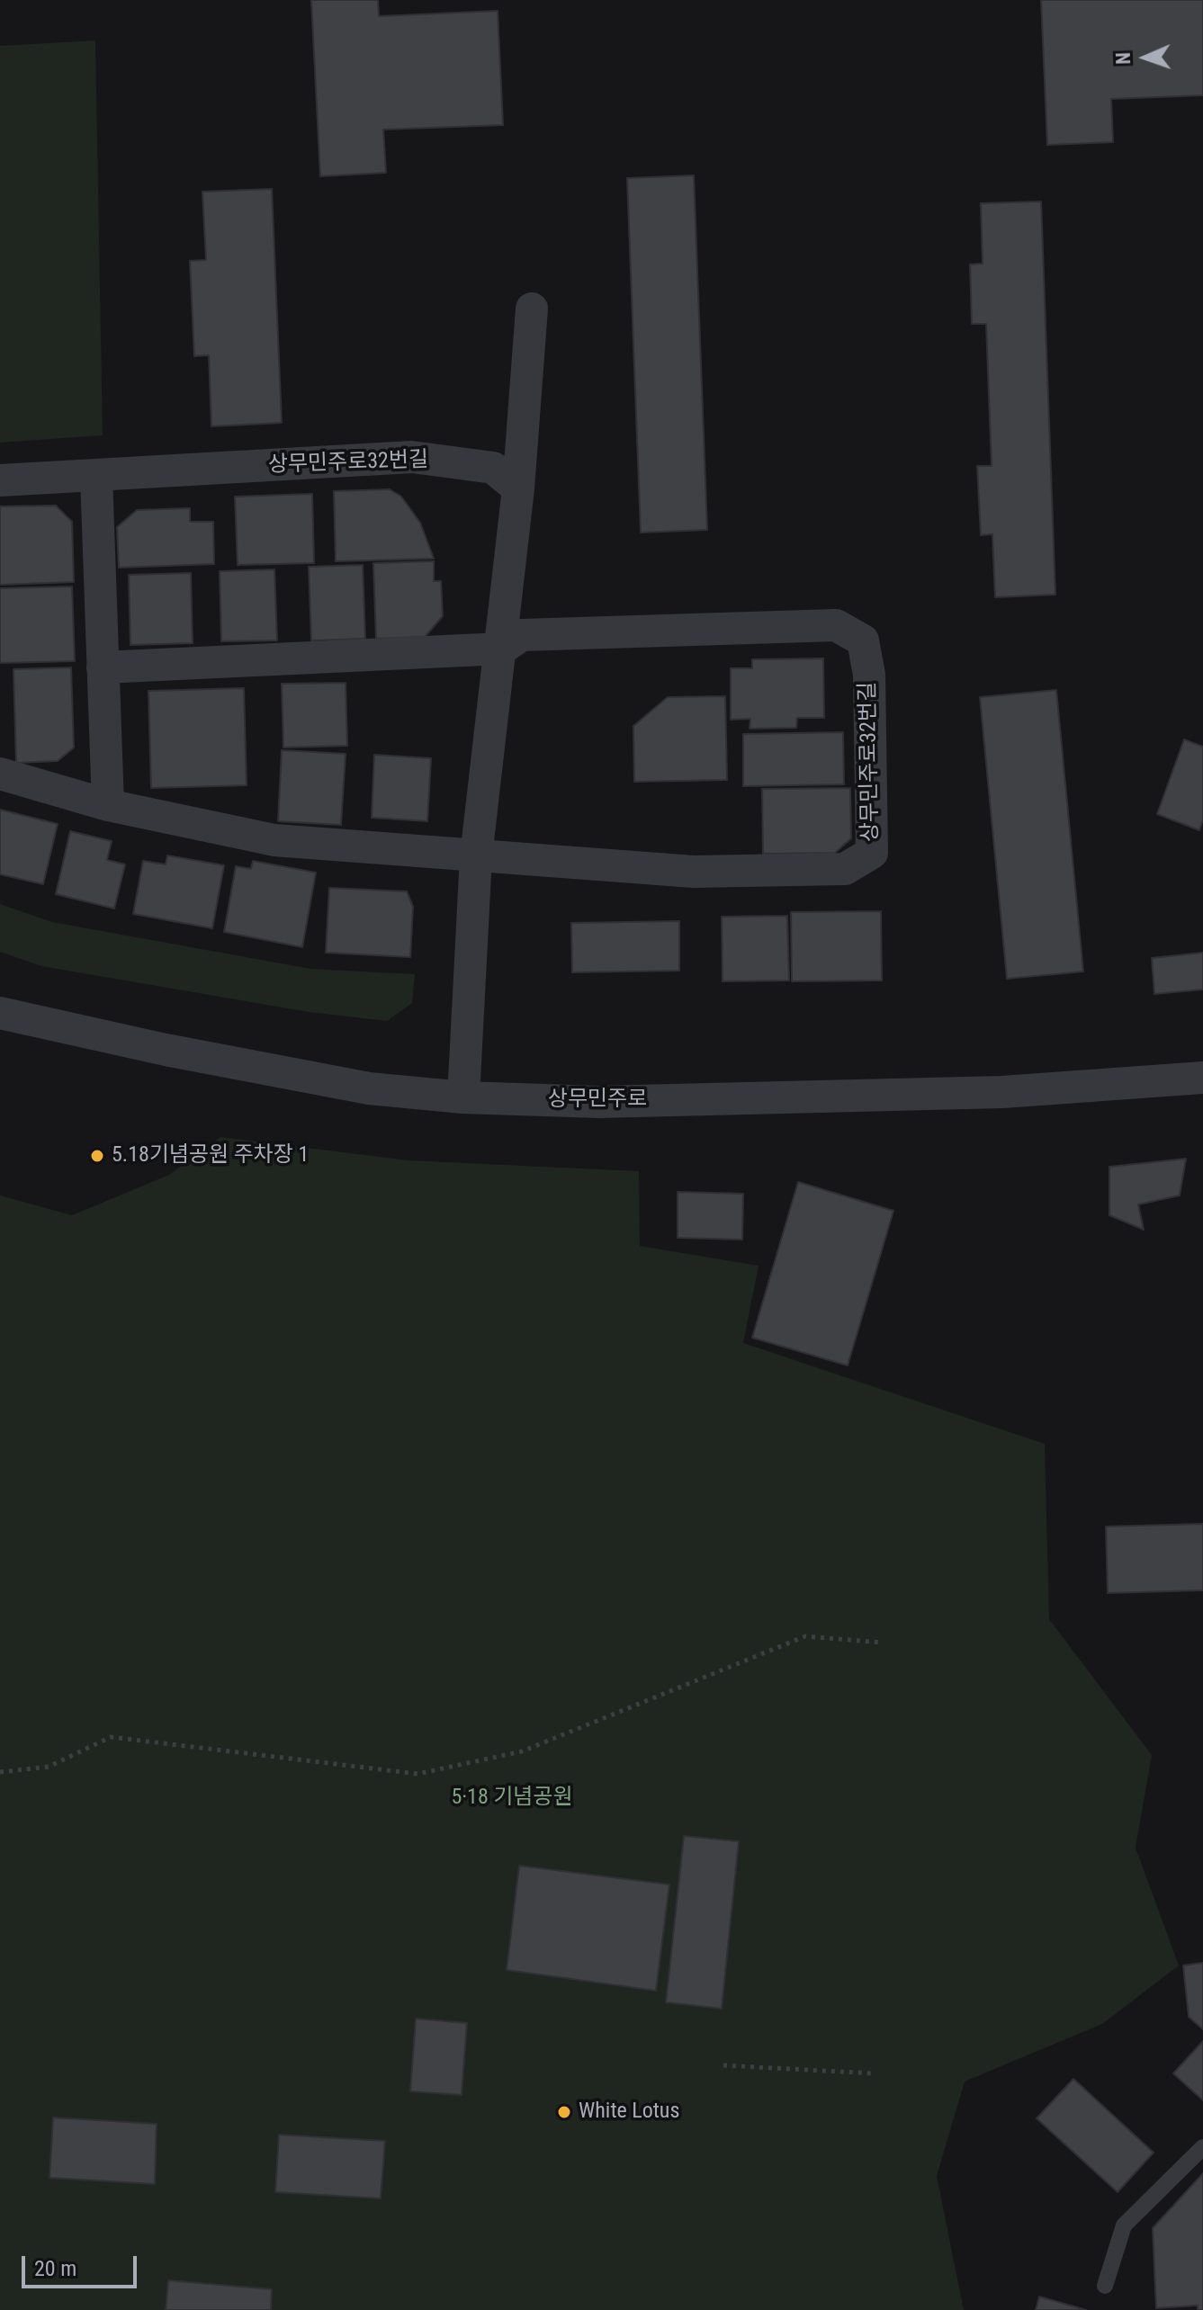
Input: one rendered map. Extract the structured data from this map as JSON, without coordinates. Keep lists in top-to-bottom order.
{
  "streets": {
    "street": ["상무민주로32번길", "상무민주로"]
  },
  "parks": ["5·18 기념공원"],
  "places": ["5.18기념공원 주차장 1", "White Lotus"],
  "scale_bar": "20 m",
  "north": "left"
}
